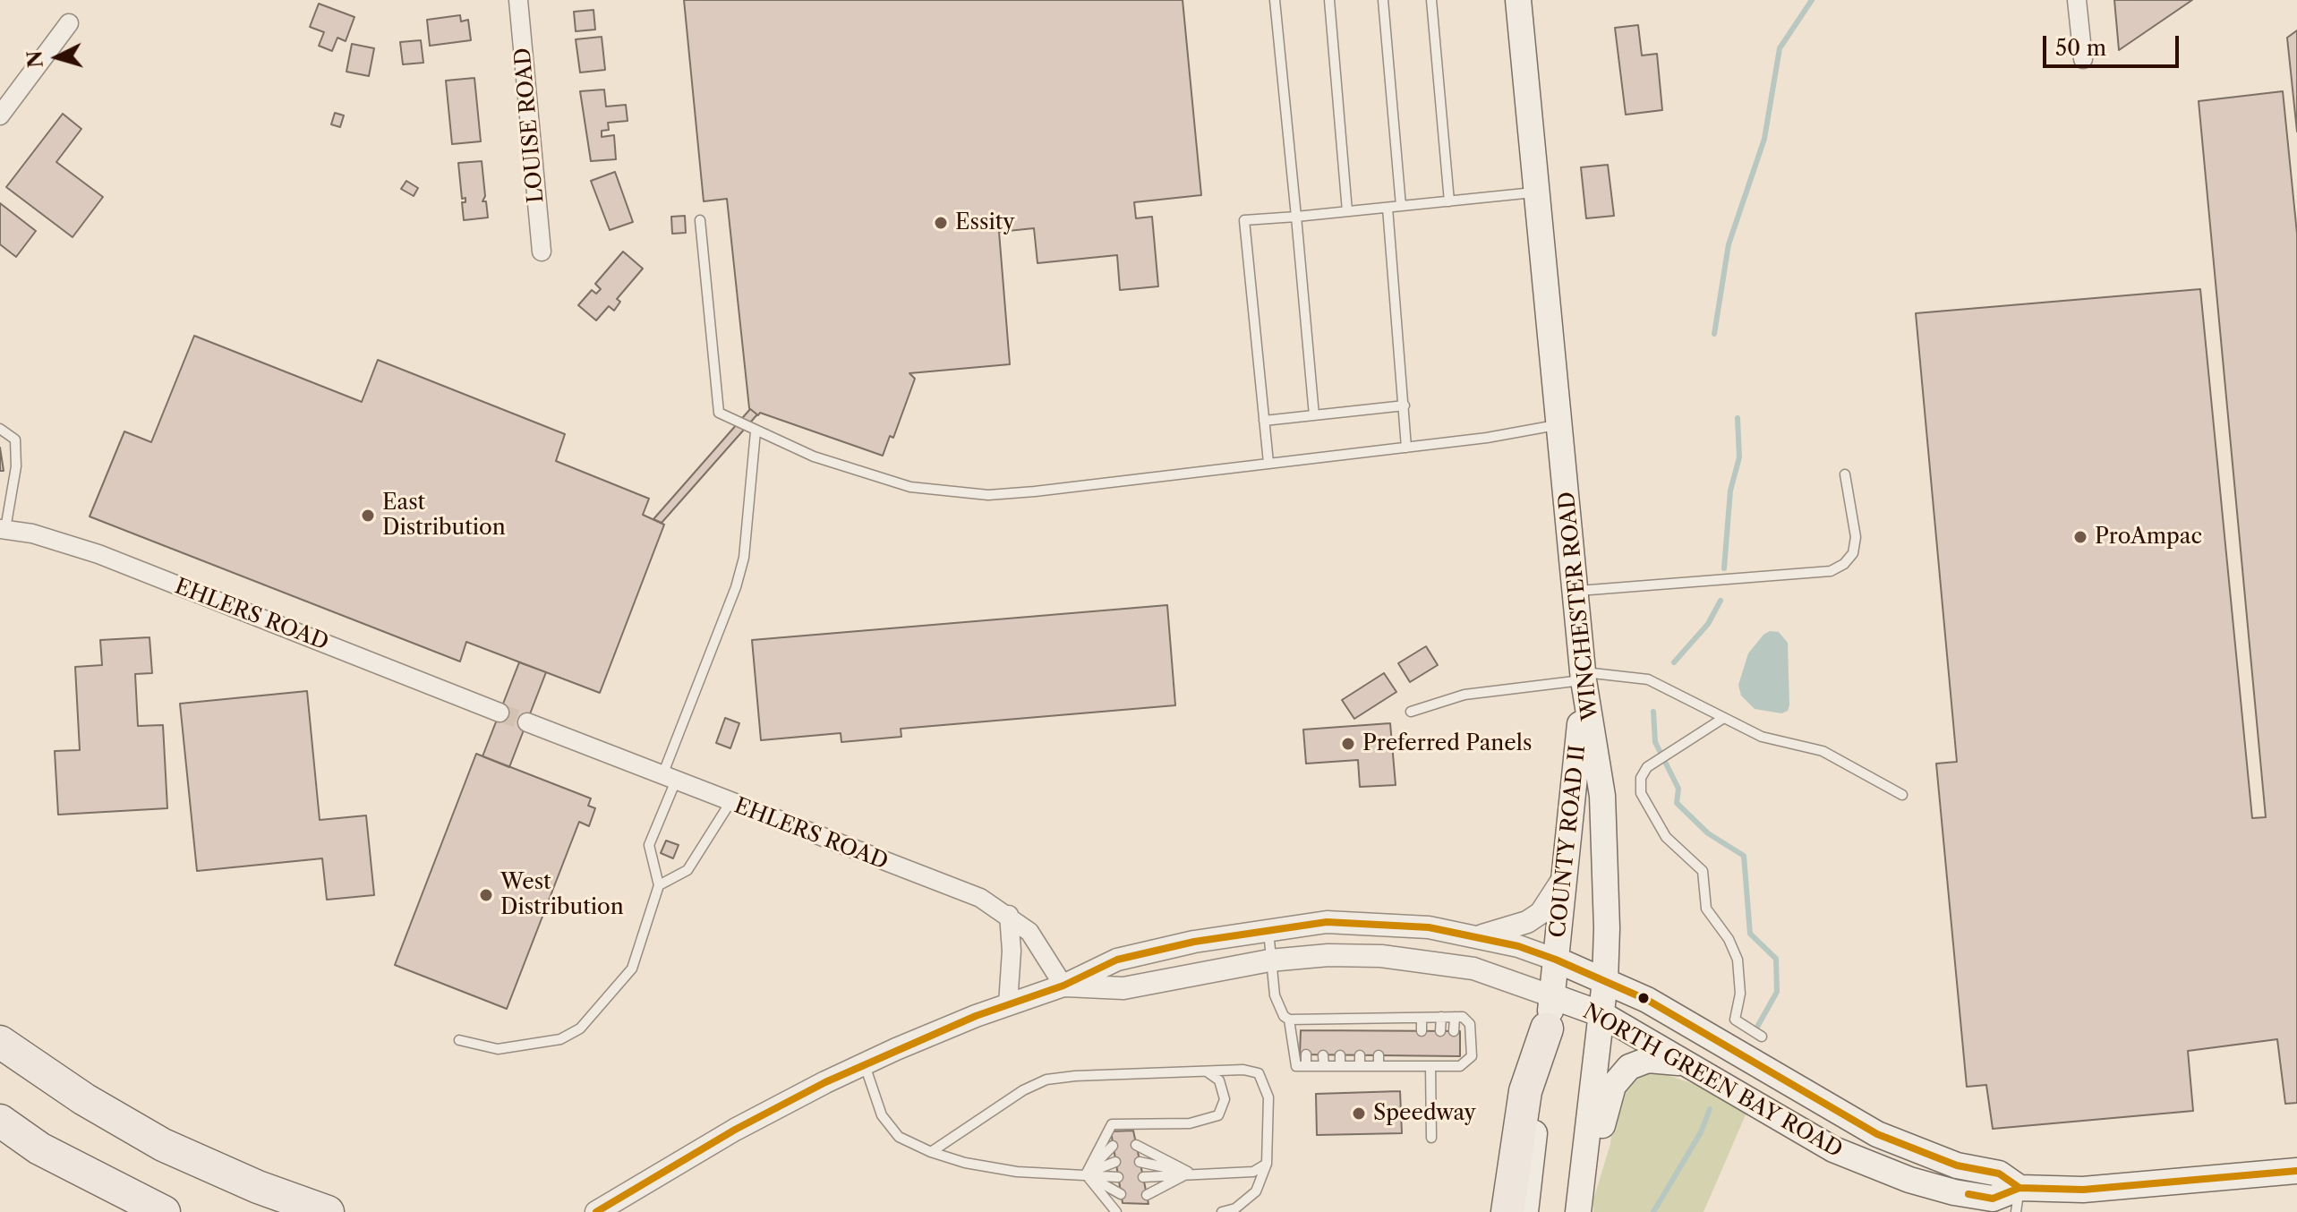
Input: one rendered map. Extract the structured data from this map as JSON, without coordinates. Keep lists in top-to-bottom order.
{
  "streets": {
    "main road": ["WINCHESTER ROAD", "COUNTY ROAD II", "NORTH GREEN BAY ROAD"],
    "street": ["LOUISE ROAD", "EHLERS ROAD"]
  },
  "crossings": [
    ["WINCHESTER ROAD", "COUNTY ROAD II"],
    ["WINCHESTER ROAD", "NORTH GREEN BAY ROAD"],
    ["EHLERS ROAD", "NORTH GREEN BAY ROAD"],
    ["COUNTY ROAD II", "NORTH GREEN BAY ROAD"]
  ],
  "places": [
    "Essity",
    "East Distribution",
    "ProAmpac",
    "Preferred Panels",
    "West Distribution",
    "Speedway"
  ],
  "scale_bar": "50 m",
  "north": "left"
}
